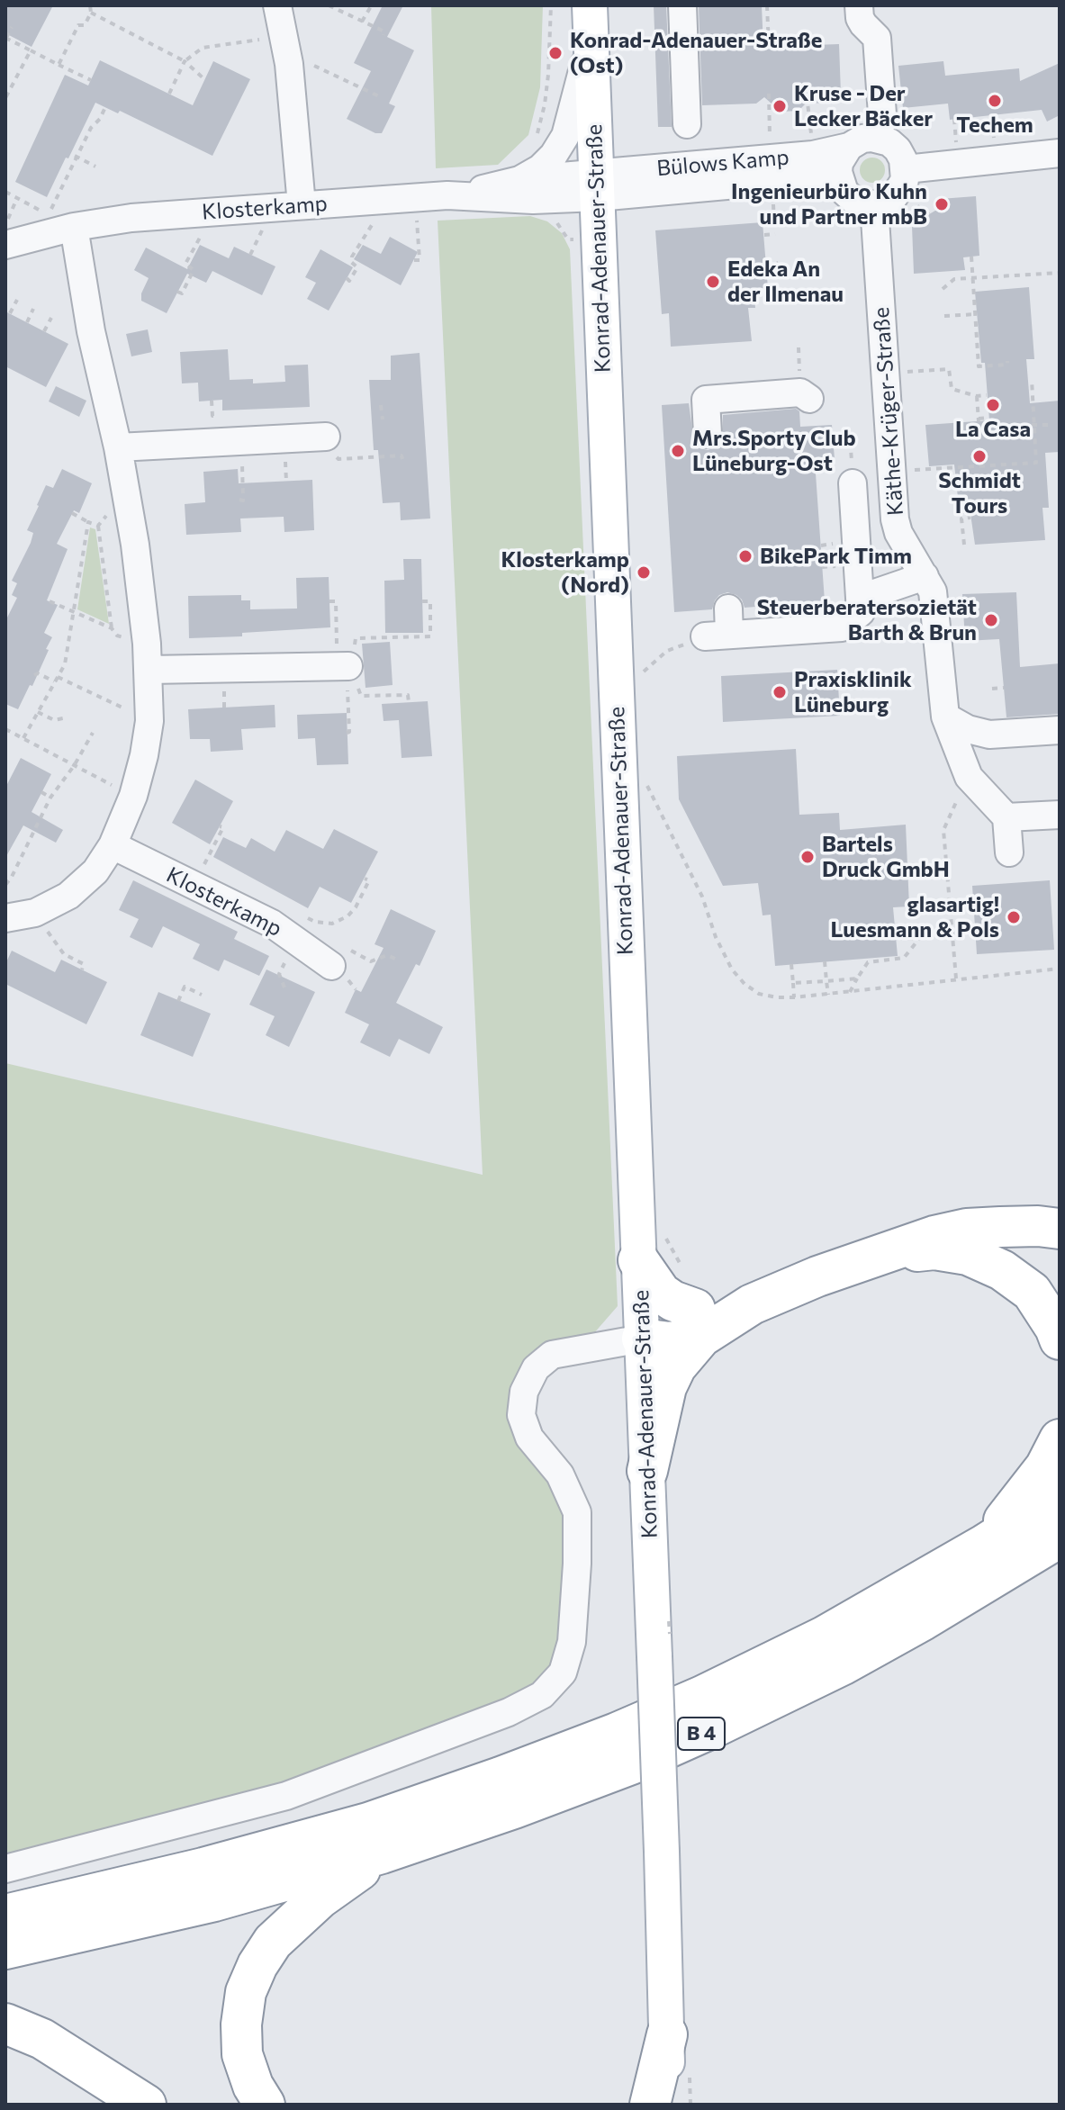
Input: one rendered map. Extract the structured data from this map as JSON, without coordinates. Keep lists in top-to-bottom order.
{
  "streets": {
    "highway": ["B 4"],
    "main road": ["Konrad-Adenauer-Straße"],
    "street": ["Bülows Kamp", "Klosterkamp", "Käthe-Krüger-Straße"]
  },
  "crossings": [
    ["Bülows Kamp", "Klosterkamp"],
    ["Bülows Kamp", "Konrad-Adenauer-Straße"],
    ["Bülows Kamp", "Käthe-Krüger-Straße"],
    ["Klosterkamp", "Konrad-Adenauer-Straße"]
  ],
  "places": [
    "Konrad-Adenauer-Straße (Ost)",
    "Techem",
    "Kruse - Der Lecker Bäcker",
    "Ingenieurbüro Kuhn und Partner mbB",
    "Edeka An der Ilmenau",
    "La Casa",
    "Mrs.Sporty Club Lüneburg-Ost",
    "Schmidt Tours",
    "BikePark Timm",
    "Klosterkamp (Nord)",
    "Steuerberatersozietät Barth & Brun",
    "Praxisklinik Lüneburg",
    "Bartels Druck GmbH",
    "glasartig! Luesmann & Pols"
  ]
}
